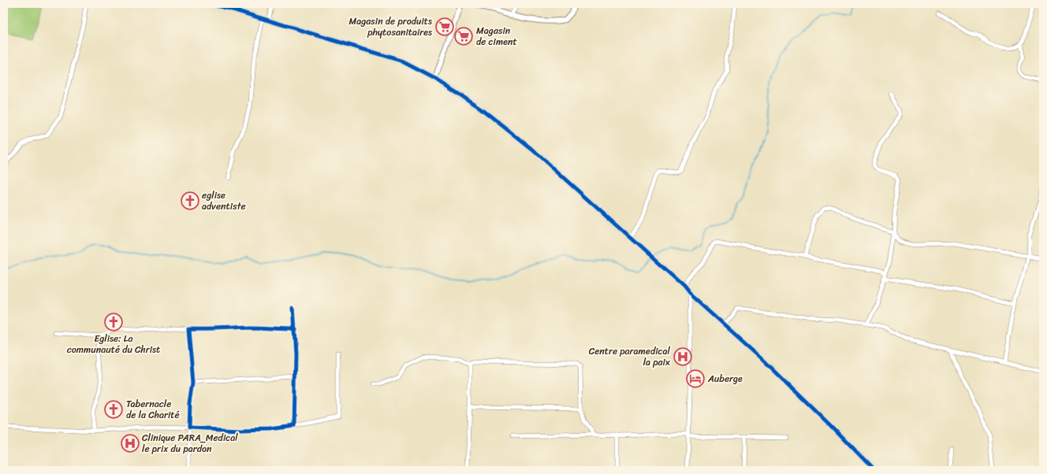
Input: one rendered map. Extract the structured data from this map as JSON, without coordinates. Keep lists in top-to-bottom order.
{
  "places": {
    "supermarket": ["Magasin de produits phytosanitaires", "Magasin de ciment"],
    "church": ["eglise adventiste", "Eglise: La communauté du Christ", "Tabernacle de la Charité"],
    "hospital": ["Centre paramedical la paix", "Clinique PARA_Medical le prix du pardon"],
    "hotel": ["Auberge"]
  }
}
